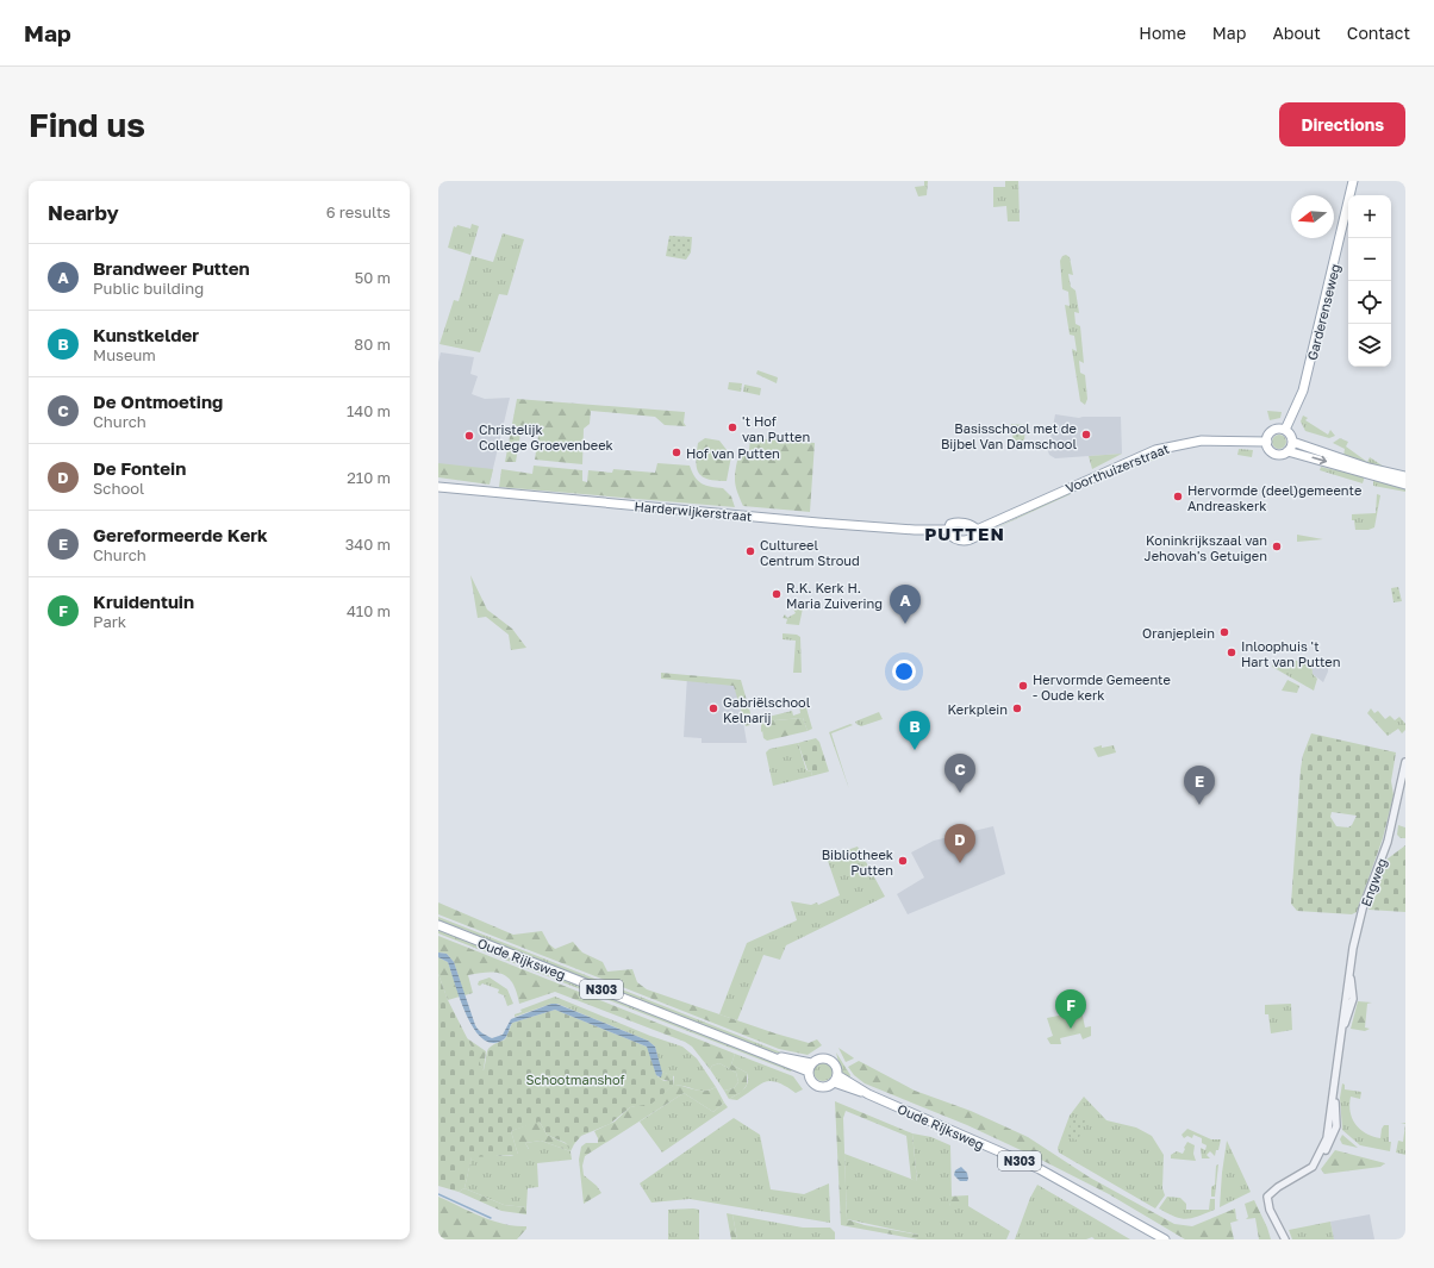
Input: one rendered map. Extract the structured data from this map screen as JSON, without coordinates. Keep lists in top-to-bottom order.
{
  "streets": {
    "main road": [
      "Garderenseweg",
      "Voorthuizerstraat",
      "Harderwijkerstraat",
      "Oude Rijksweg",
      "N303"
    ],
    "street": ["Engweg"]
  },
  "crossings": [
    ["Garderenseweg", "Voorthuizerstraat"],
    ["Voorthuizerstraat", "Harderwijkerstraat"],
    ["Oude Rijksweg", "N303"]
  ],
  "districts": ["PUTTEN"],
  "parks": ["Schootmanshof"],
  "places": [
    "'t Hof van Putten",
    "Basisschool met de Bijbel Van Damschool",
    "Christelijk College Groevenbeek",
    "Hof van Putten",
    "Hervormde (deel)gemeente Andreaskerk",
    "Koninkrijkszaal van Jehovah's Getuigen",
    "Cultureel Centrum Stroud",
    "R.K. Kerk H. Maria Zuivering",
    "Oranjeplein",
    "Inloophuis 't Hart van Putten",
    "Hervormde Gemeente - Oude kerk",
    "Gabriëlschool Kelnarij",
    "Kerkplein",
    "Bibliotheek Putten"
  ],
  "north": "left",
  "page": {
    "header": "Map",
    "nav": [
      "Home",
      "Map",
      "About",
      "Contact"
    ],
    "buttons": "Directions",
    "title": "Find us",
    "heading": ["Nearby", "6 results"],
    "map_buttons": ["+", "−"],
    "list": [
      {
        "mark": "A",
        "name": "Brandweer Putten",
        "note": "Public building",
        "value": "50 m"
      },
      {
        "mark": "B",
        "name": "Kunstkelder",
        "note": "Museum",
        "value": "80 m"
      },
      {
        "mark": "C",
        "name": "De Ontmoeting",
        "note": "Church",
        "value": "140 m"
      },
      {
        "mark": "D",
        "name": "De Fontein",
        "note": "School",
        "value": "210 m"
      },
      {
        "mark": "E",
        "name": "Gereformeerde Kerk",
        "note": "Church",
        "value": "340 m"
      },
      {
        "mark": "F",
        "name": "Kruidentuin",
        "note": "Park",
        "value": "410 m"
      }
    ],
    "pins": [
      "A",
      "B",
      "C",
      "E",
      "D",
      "F"
    ]
  }
}
